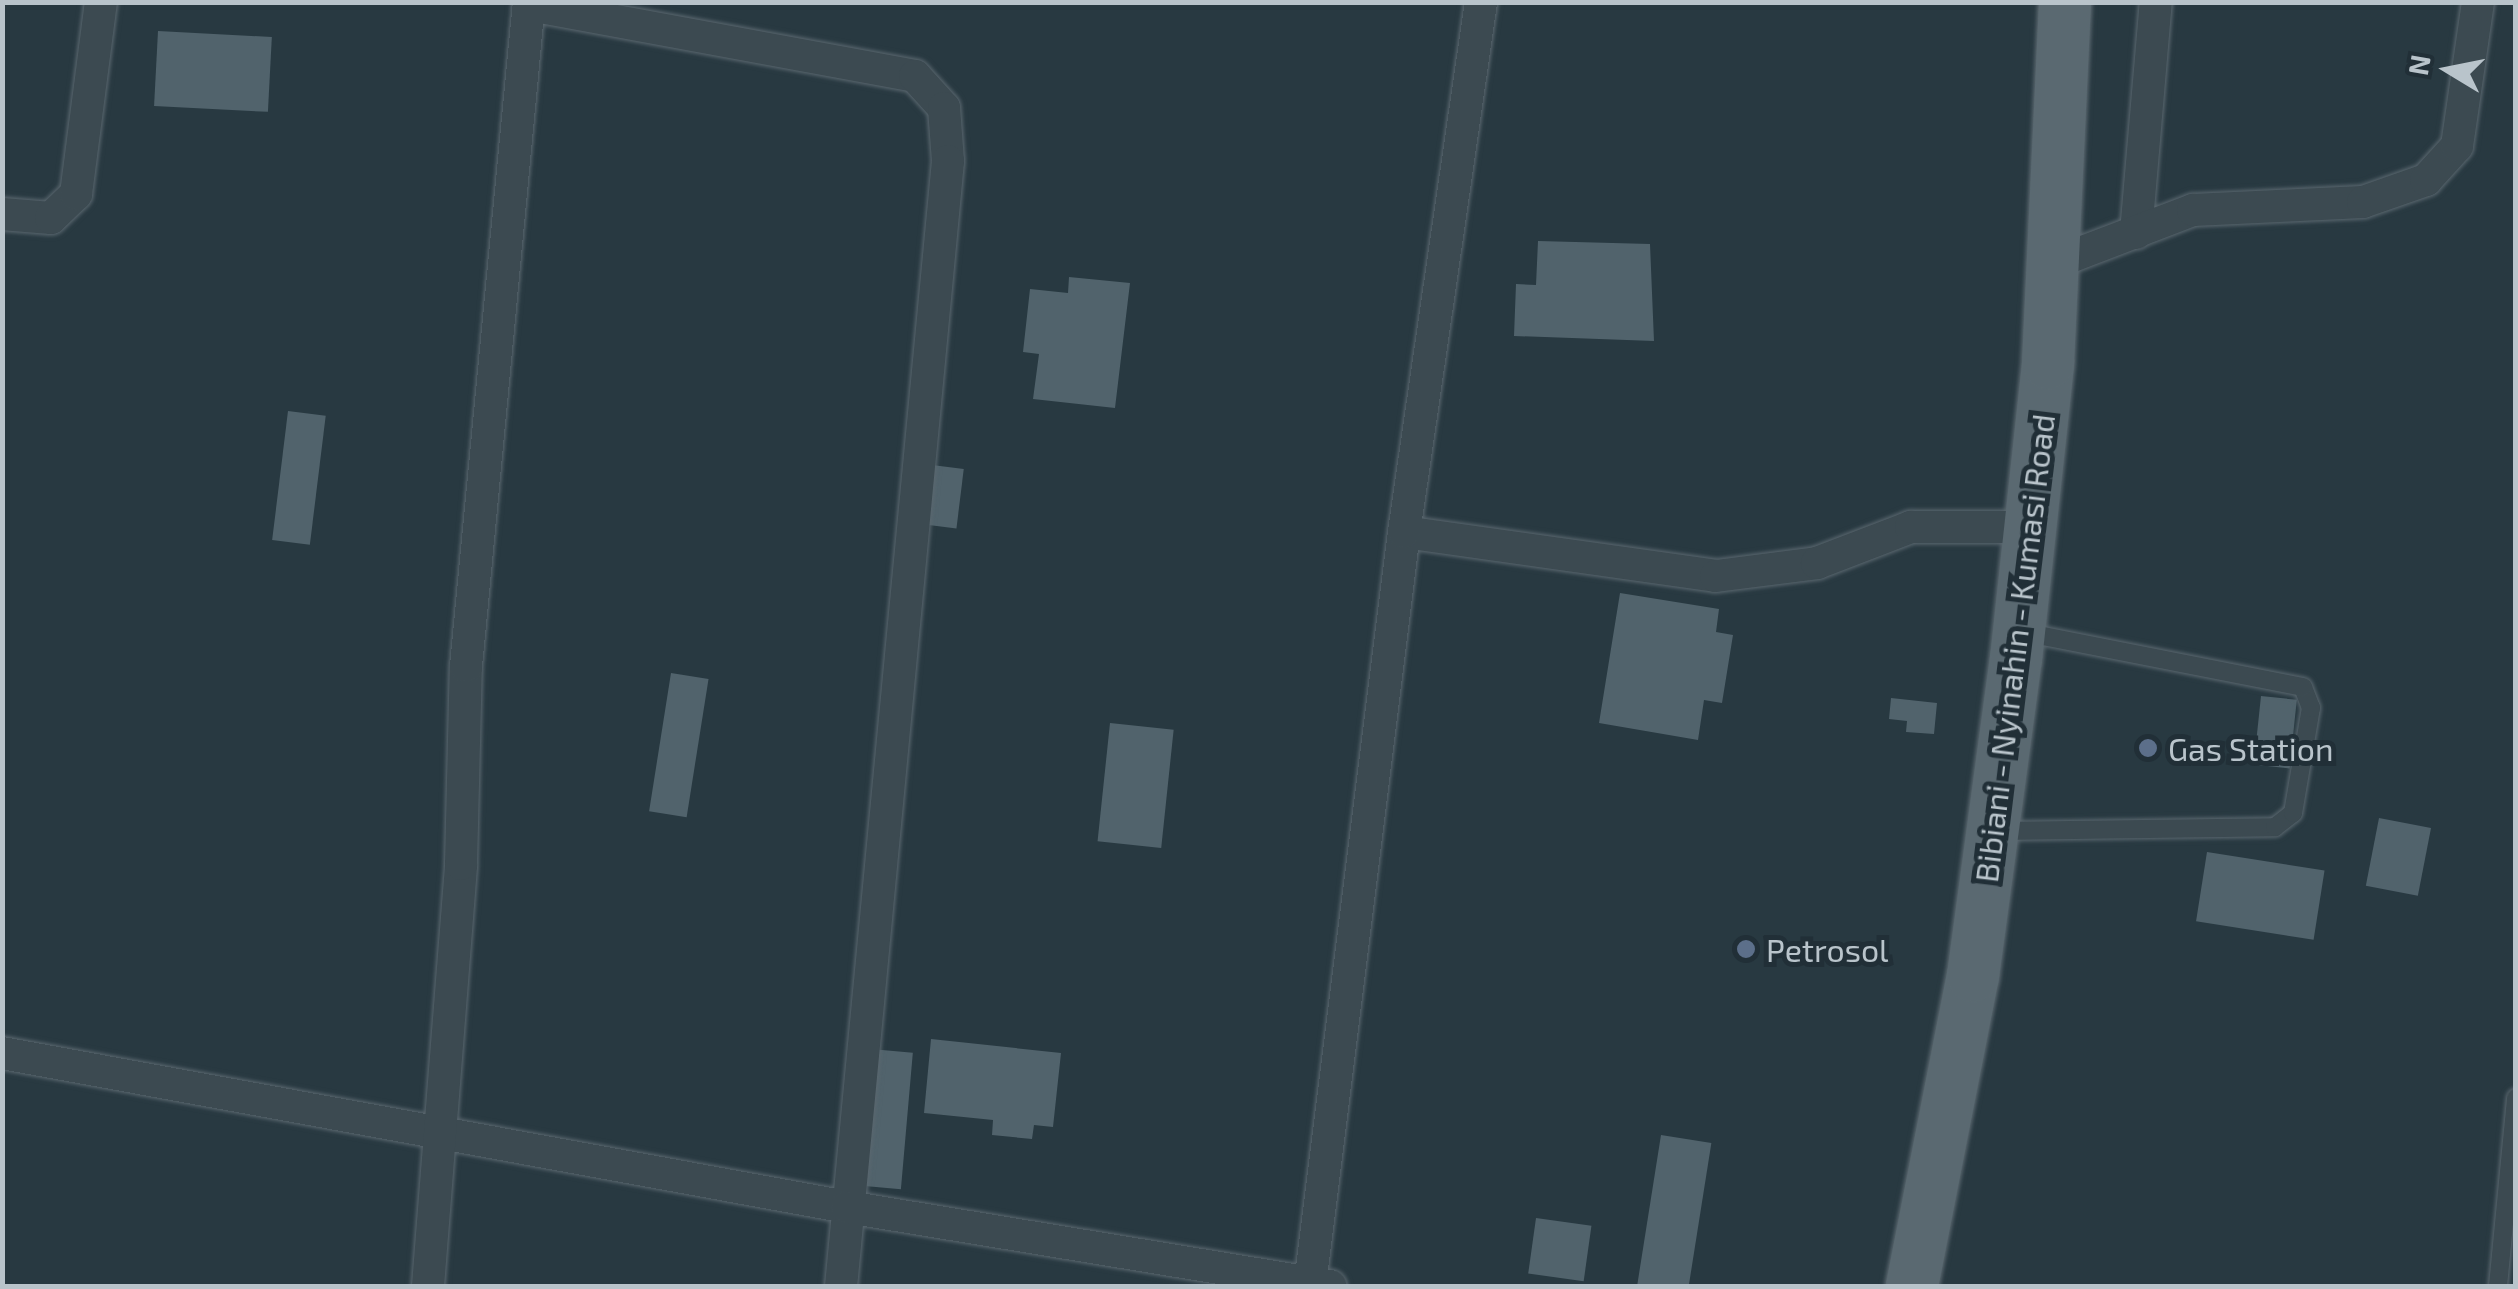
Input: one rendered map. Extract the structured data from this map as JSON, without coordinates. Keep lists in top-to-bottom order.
{
  "streets": {
    "main road": ["Bibiani - Nyinahin - Kumasi Road"]
  },
  "places": ["Gas Station", "Petrosol"],
  "north": "left"
}
